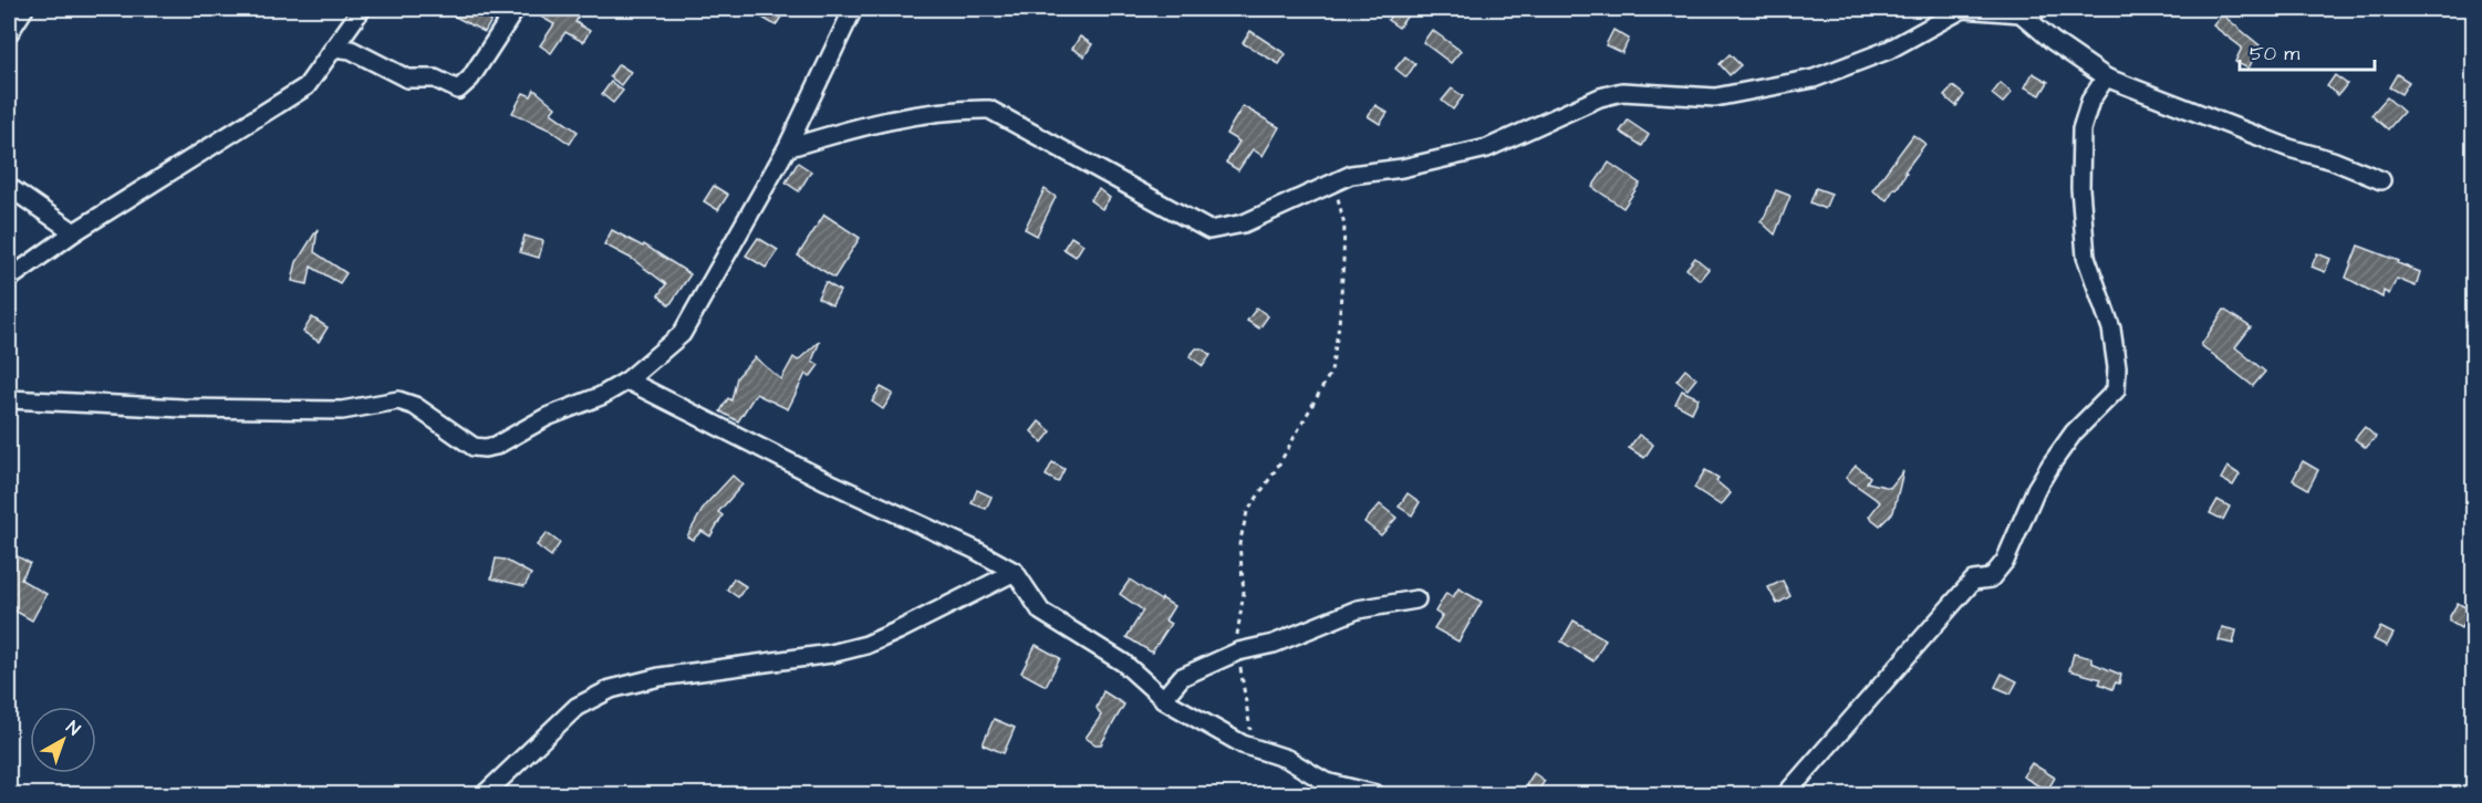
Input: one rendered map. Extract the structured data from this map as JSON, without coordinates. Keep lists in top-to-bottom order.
{
  "scale_bar": "50 m",
  "north": "top right"
}
